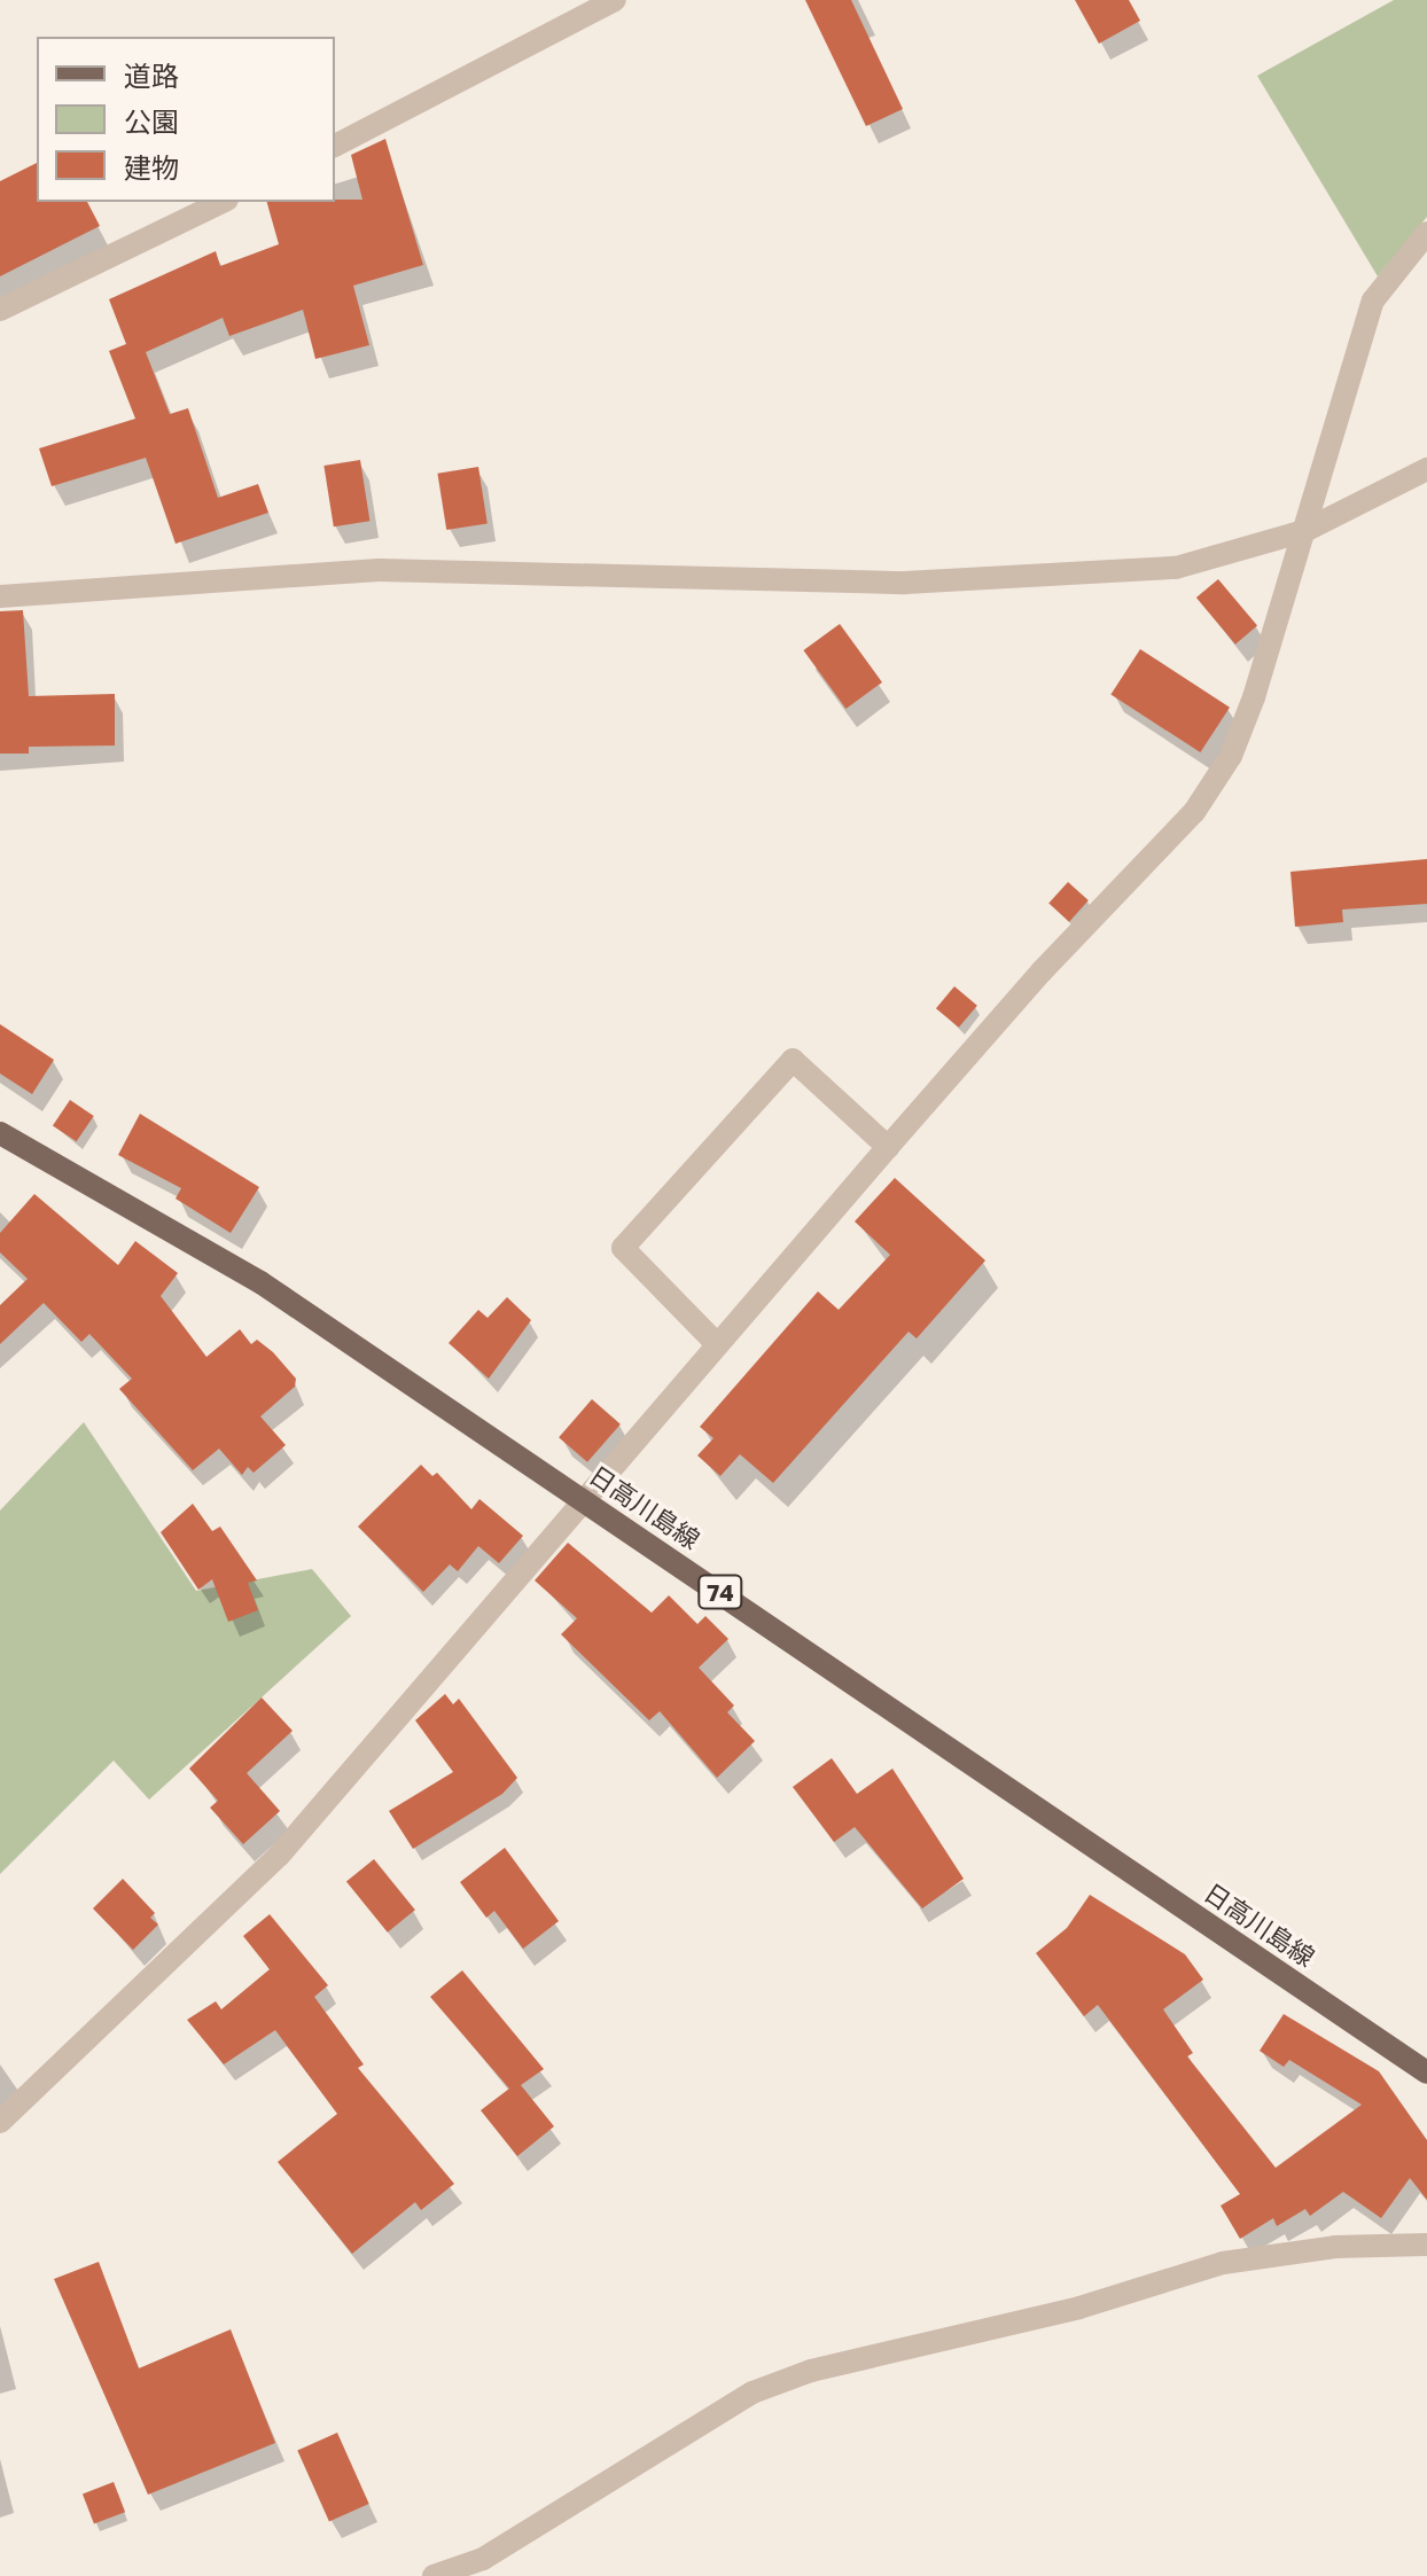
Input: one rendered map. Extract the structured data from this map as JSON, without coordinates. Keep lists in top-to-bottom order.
{
  "streets": {
    "main road": ["日高川島線", "74"]
  },
  "legend": ["道路", "公園", "建物"]
}
